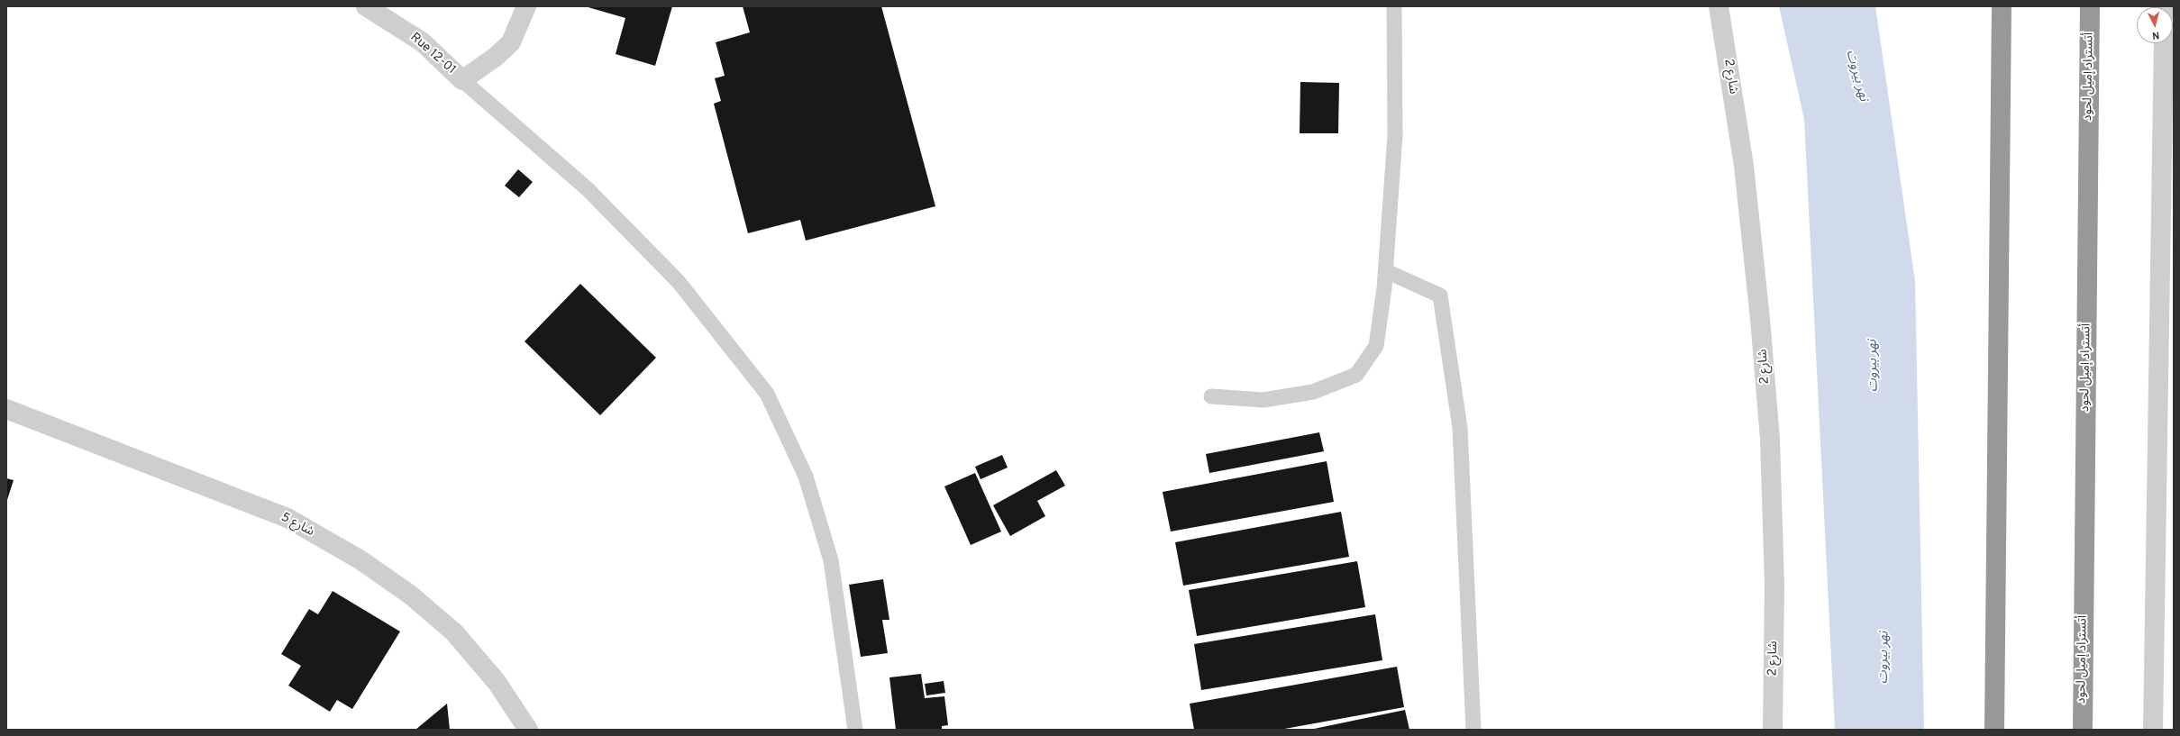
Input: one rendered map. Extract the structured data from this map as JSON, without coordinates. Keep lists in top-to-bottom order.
{
  "streets": {
    "highway": ["أتستراد إميل لحود"],
    "street": ["Rue 12-01", "شارع 2", "شارع 5"]
  },
  "water": ["نهر بيروت"],
  "north": "bottom"
}
